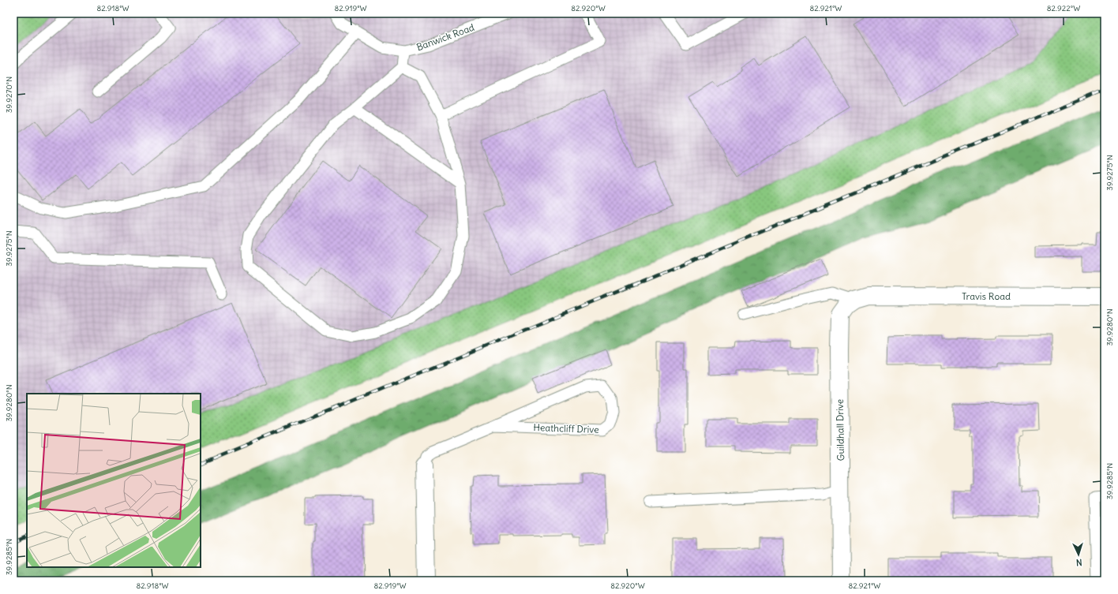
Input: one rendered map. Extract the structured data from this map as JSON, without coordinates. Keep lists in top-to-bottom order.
{
  "streets": {
    "street": ["Travis Road", "Heathcliff Drive", "Guildhall Drive"],
    "lane": ["Banwick Road"]
  },
  "crossings": [
    ["Travis Road", "Guildhall Drive"]
  ],
  "north": "bottom",
  "coordinates": [
    "82.918°W",
    "82.919°W",
    "82.920°W",
    "82.921°W",
    "82.922°W",
    "39.9270°N",
    "39.9275°N",
    "39.9280°N",
    "39.9285°N"
  ]
}
